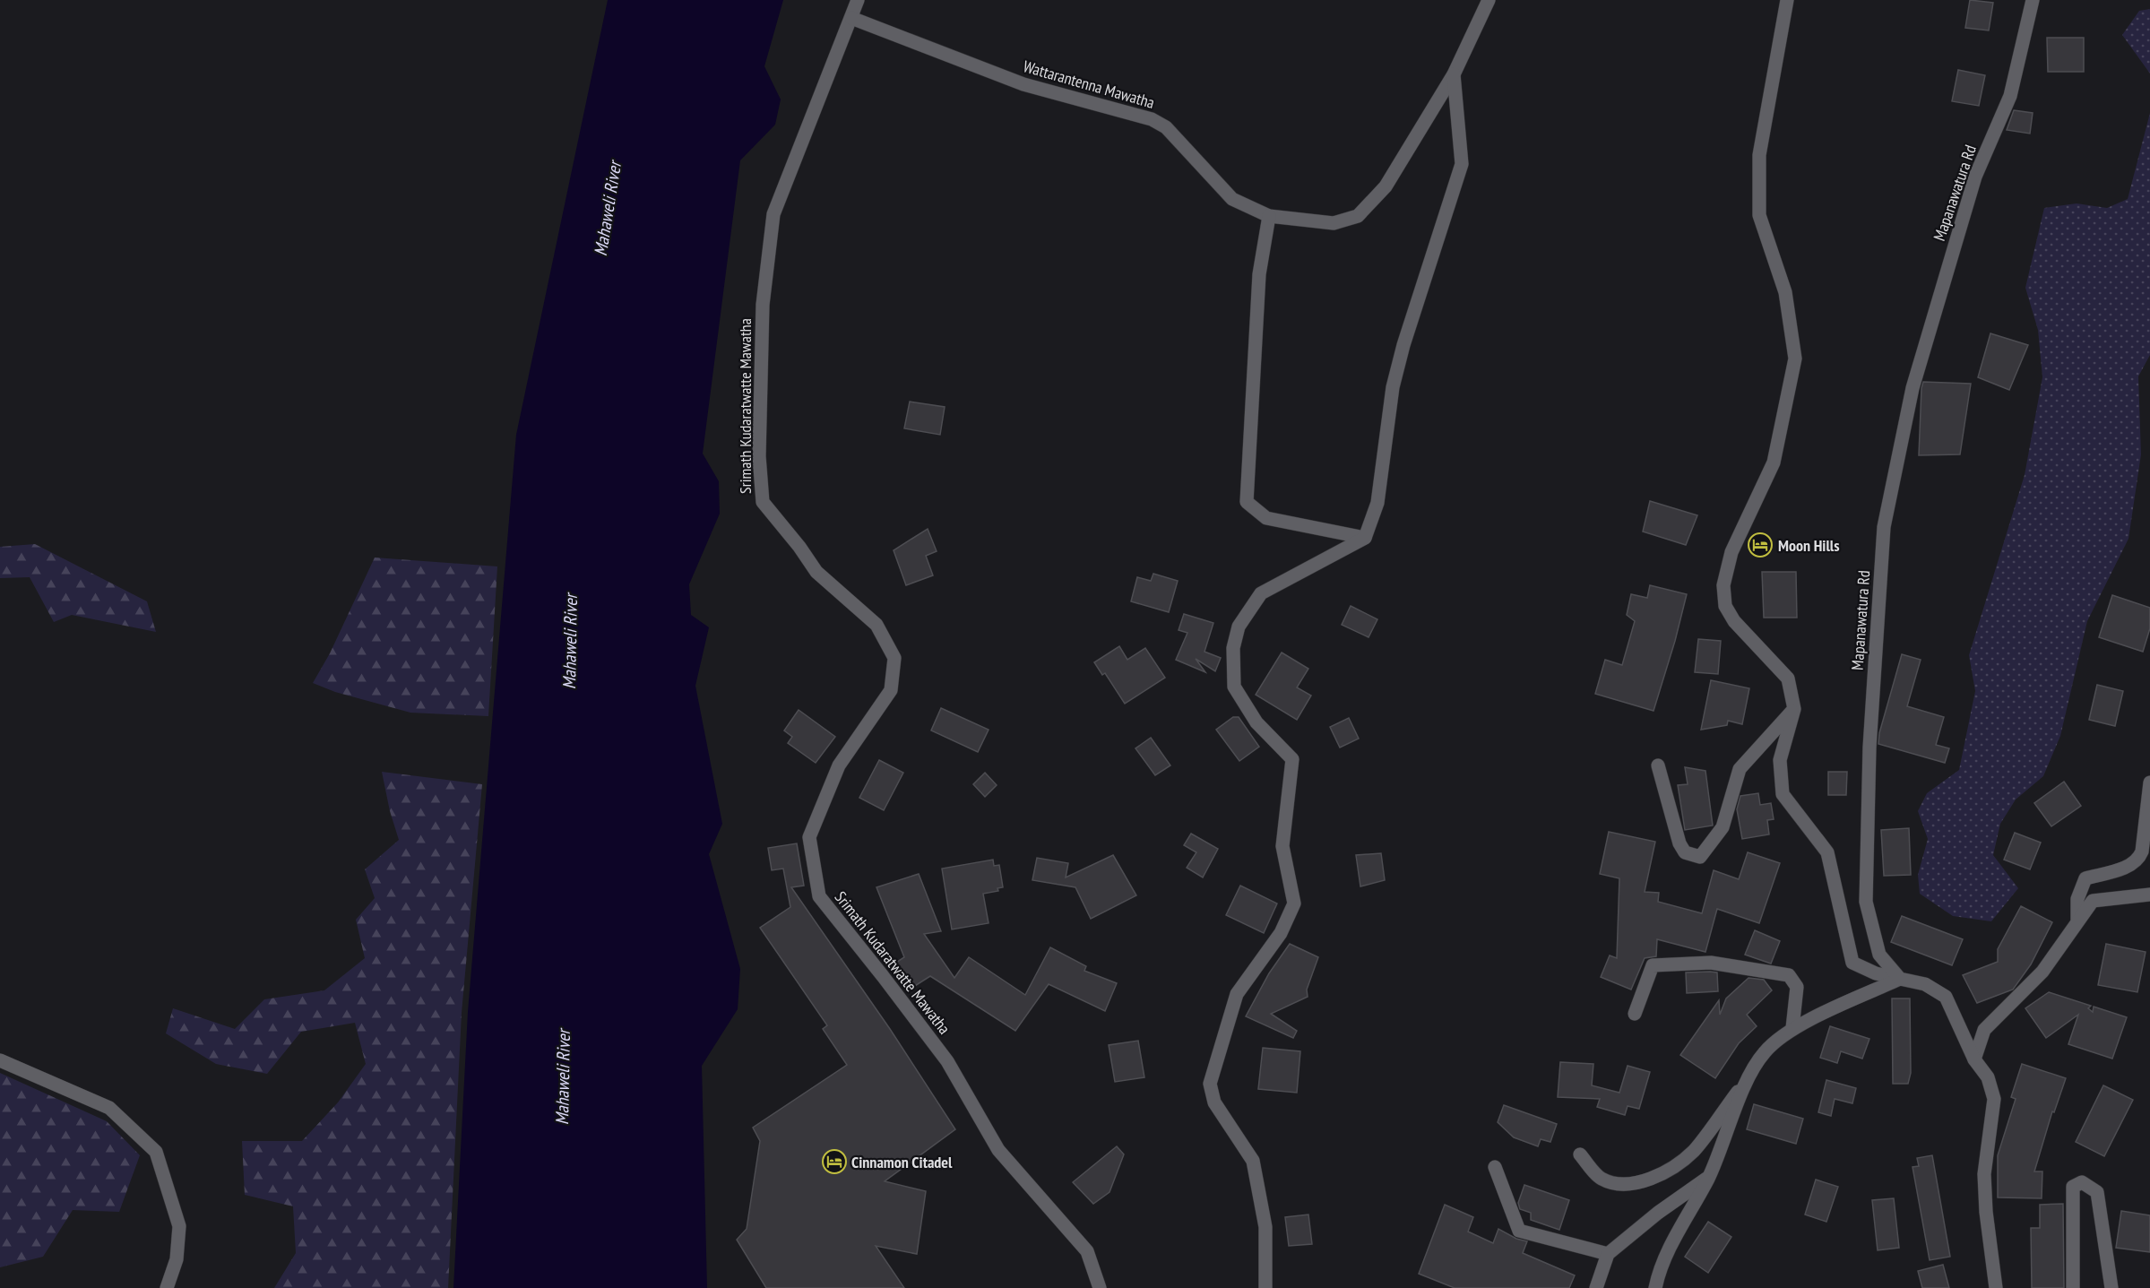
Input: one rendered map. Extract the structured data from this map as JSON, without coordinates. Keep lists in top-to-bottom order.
{
  "streets": {
    "street": ["Wattarantenna Mawatha", "Mapanawatura Rd", "Srimath Kudaratwatte Mawatha"]
  },
  "crossings": [
    ["Wattarantenna Mawatha", "Srimath Kudaratwatte Mawatha"]
  ],
  "water": ["Mahaweli River"],
  "places": {
    "hotel": ["Moon Hills", "Cinnamon Citadel"]
  }
}
